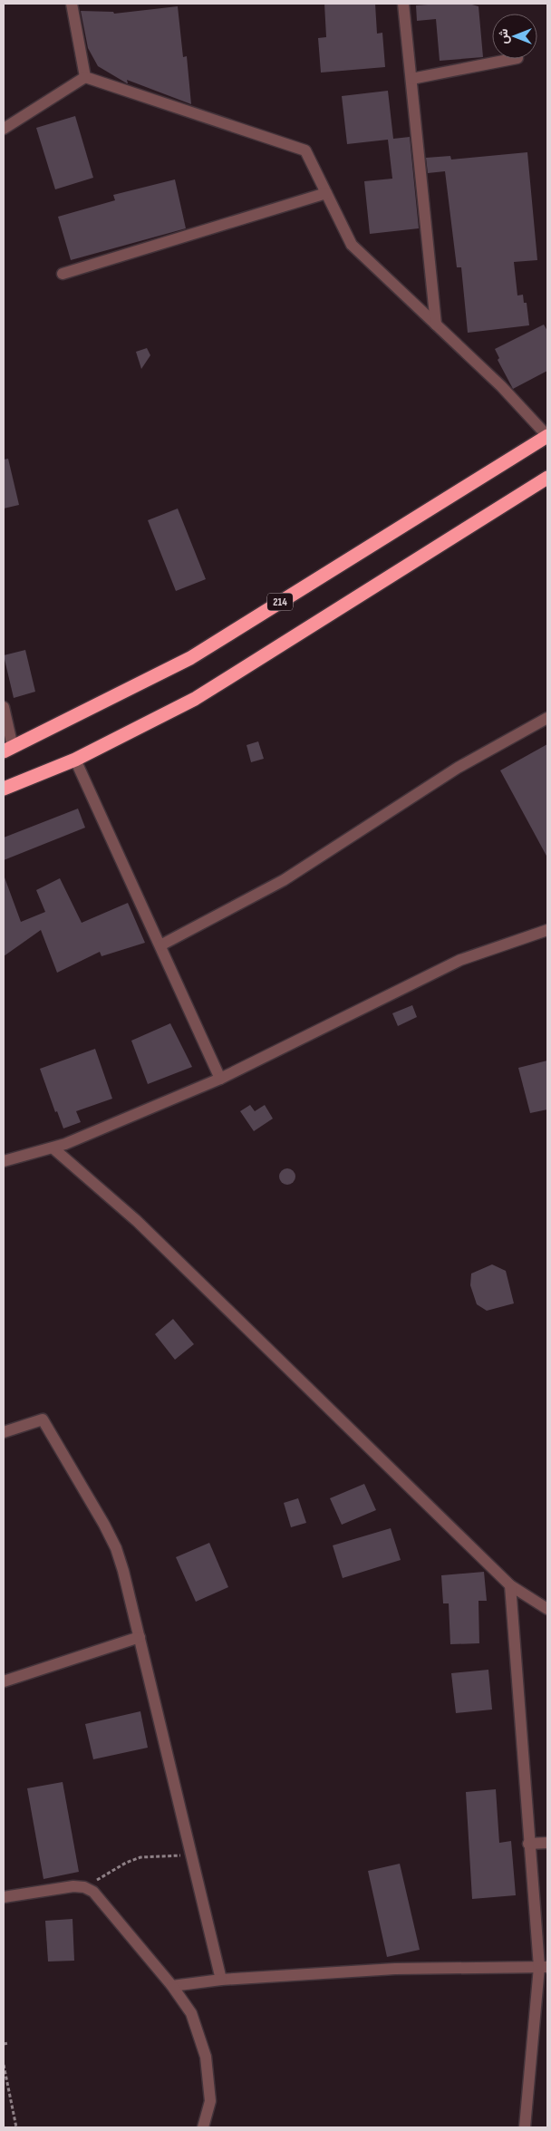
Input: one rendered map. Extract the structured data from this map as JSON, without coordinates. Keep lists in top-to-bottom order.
{
  "streets": {
    "highway": ["214"]
  },
  "north": "left"
}
